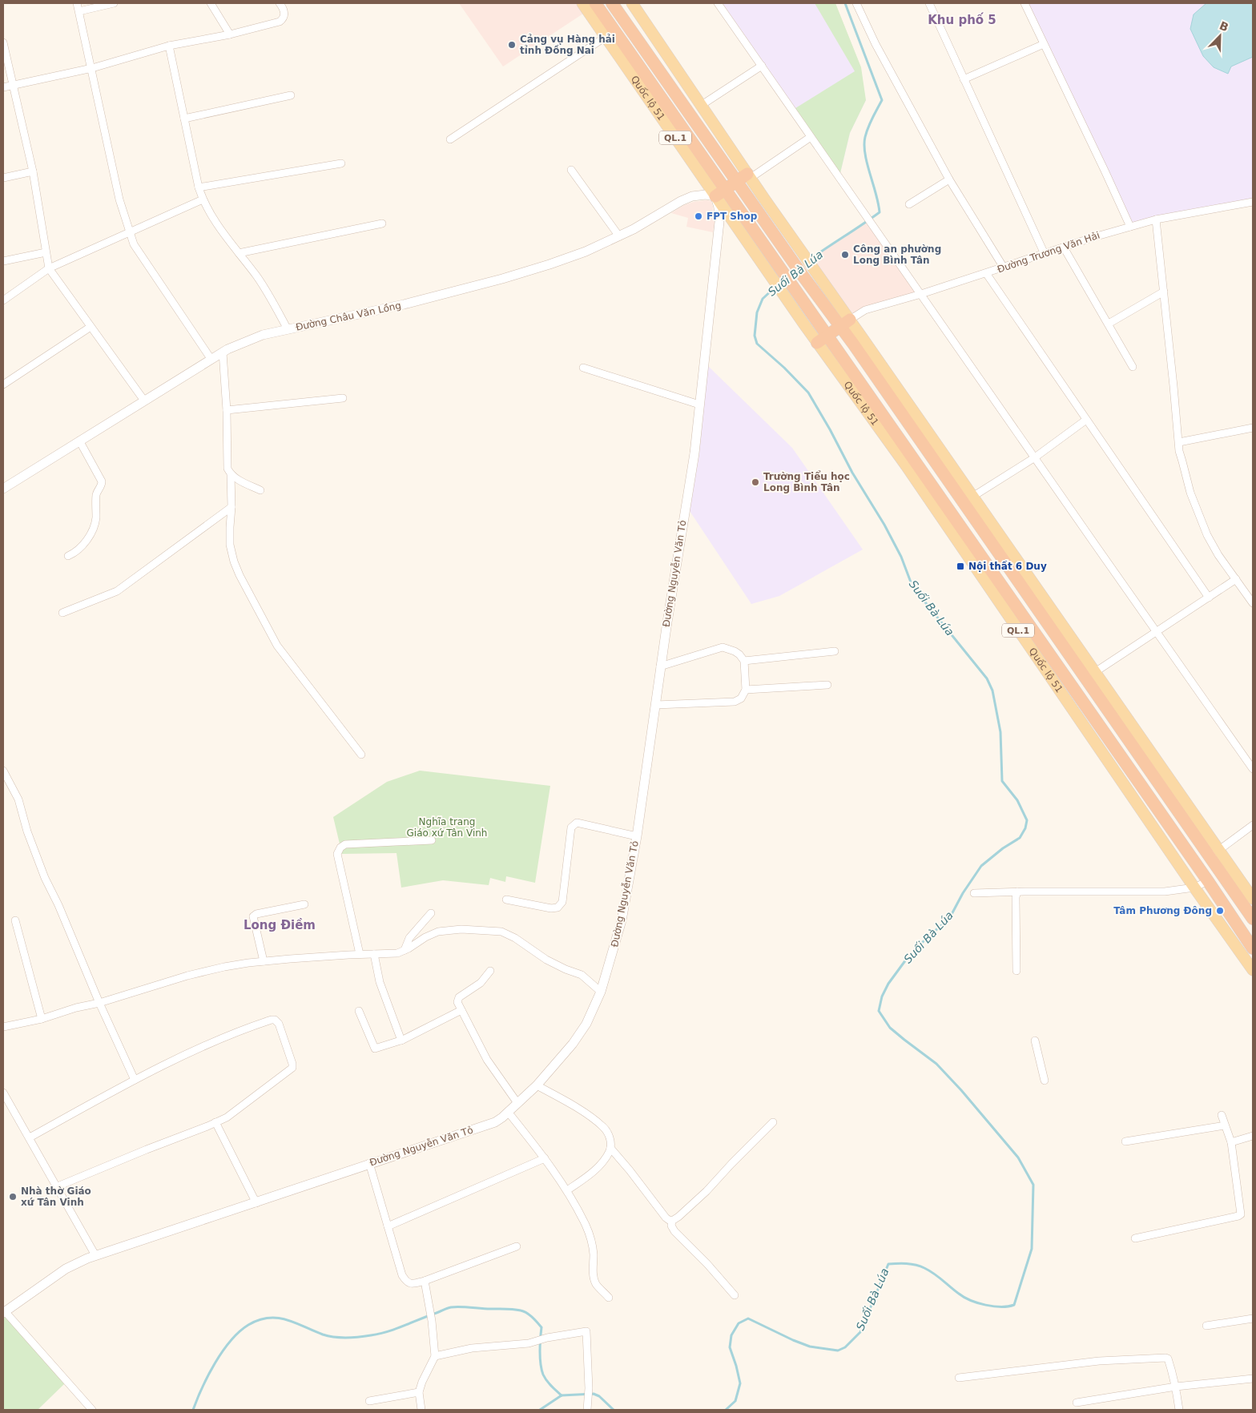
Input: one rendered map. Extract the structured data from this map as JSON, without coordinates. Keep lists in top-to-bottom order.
{
  "streets": {
    "highway": ["Quốc lộ 51", "QL.1"],
    "street": ["Đường Trương Văn Hải", "Đường Châu Văn Lồng", "Đường Nguyễn Văn Tỏ"]
  },
  "crossings": [
    ["Quốc lộ 51", "Đường Châu Văn Lồng"],
    ["Quốc lộ 51", "Đường Nguyễn Văn Tỏ"],
    ["QL.1", "Đường Trương Văn Hải"],
    ["Đường Châu Văn Lồng", "Đường Nguyễn Văn Tỏ"]
  ],
  "districts": ["Khu phố 5", "Long Điềm"],
  "water": ["Suối Bà Lúa"],
  "parks": ["Nghĩa trang Giáo xứ Tân Vinh"],
  "places": {
    "other": [
      "Cảng vụ Hàng hải tỉnh Đồng Nai",
      "FPT Shop",
      "Công an phường Long Bình Tân",
      "Trường Tiểu học Long Bình Tân",
      "Tâm Phương Đông",
      "Nhà thờ Giáo xứ Tân Vinh"
    ],
    "transit": ["Nội thất 6 Duy"]
  },
  "north": "top right"
}
